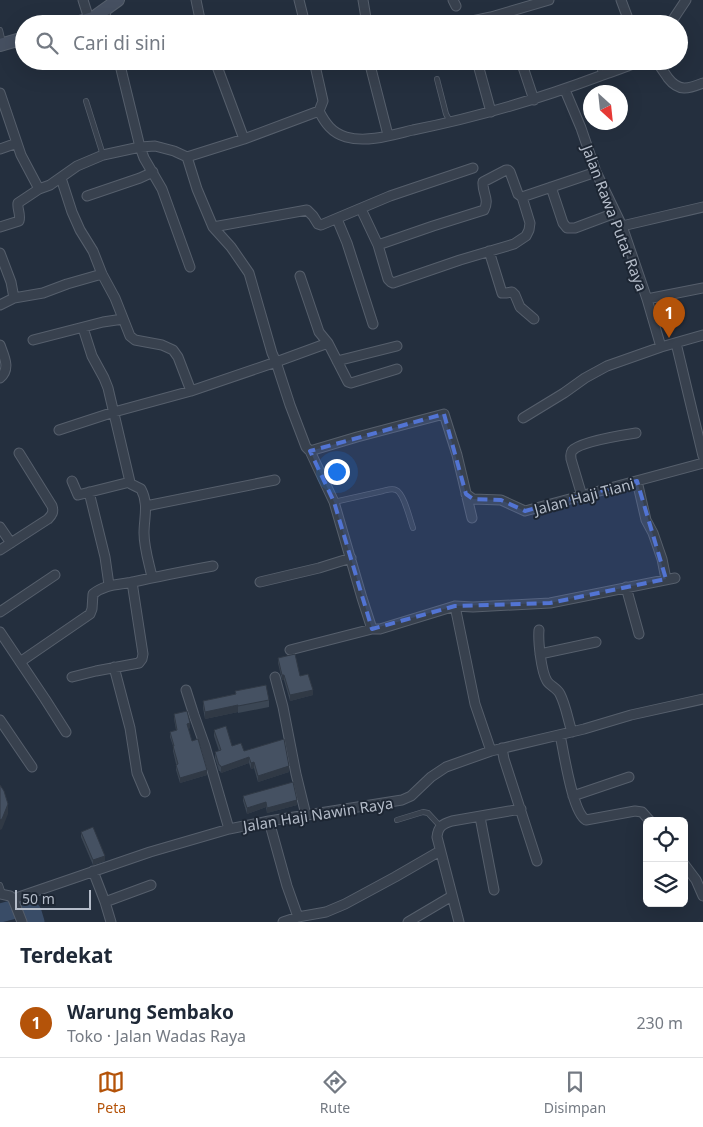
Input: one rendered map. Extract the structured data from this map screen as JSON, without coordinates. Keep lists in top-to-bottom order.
{
  "streets": {
    "street": ["Jalan Rawa Putat Raya", "Jalan Haji Tiani", "Jalan Haji Nawin Raya"]
  },
  "scale_bar": "50 m",
  "north": "bottom right",
  "page": {
    "search": "Cari di sini",
    "pins": "1",
    "scale": "50 m",
    "heading": "Terdekat",
    "list": [
      {
        "mark": "1",
        "name": "Warung Sembako",
        "note": "Toko · Jalan Wadas Raya",
        "value": "230 m"
      }
    ],
    "nav": ["Peta", "Rute", "Disimpan"]
  }
}
